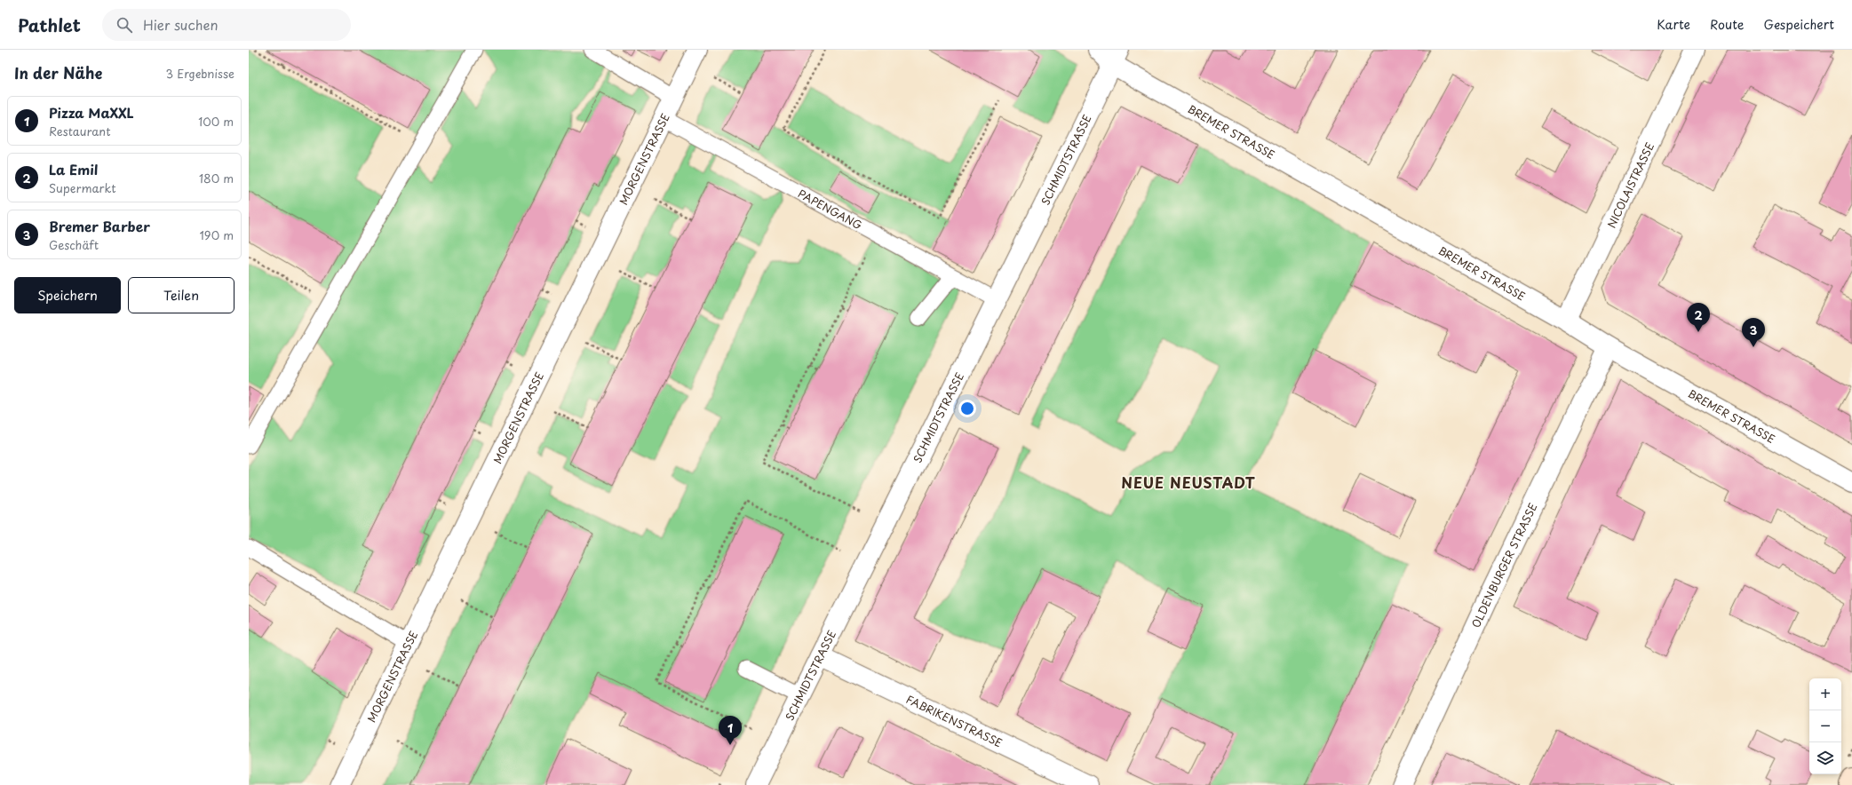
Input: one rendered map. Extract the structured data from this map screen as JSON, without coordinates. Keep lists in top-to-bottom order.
{
  "streets": {
    "street": [
      "BREMER STRASSE",
      "MORGENSTRASSE",
      "SCHMIDTSTRASSE",
      "NICOLAISTRASSE",
      "OLDENBURGER STRASSE",
      "FABRIKENSTRASSE"
    ],
    "lane": ["PAPENGANG"]
  },
  "crossings": [
    ["BREMER STRASSE", "SCHMIDTSTRASSE"],
    ["BREMER STRASSE", "NICOLAISTRASSE"],
    ["BREMER STRASSE", "OLDENBURGER STRASSE"],
    ["MORGENSTRASSE", "PAPENGANG"],
    ["SCHMIDTSTRASSE", "PAPENGANG"],
    ["SCHMIDTSTRASSE", "FABRIKENSTRASSE"]
  ],
  "districts": ["NEUE NEUSTADT"],
  "page": {
    "header": "Pathlet",
    "search": "Hier suchen",
    "nav": ["Karte", "Route", "Gespeichert"],
    "heading": ["In der Nähe", "3 Ergebnisse"],
    "list": [
      {
        "mark": "1",
        "name": "Pizza MaXXL",
        "note": "Restaurant",
        "value": "100 m"
      },
      {
        "mark": "2",
        "name": "La Emil",
        "note": "Supermarkt",
        "value": "180 m"
      },
      {
        "mark": "3",
        "name": "Bremer Barber",
        "note": "Geschäft",
        "value": "190 m"
      }
    ],
    "buttons": ["Speichern", "Teilen"],
    "pins": ["2", "3", "1"],
    "map_buttons": ["+", "−"]
  }
}
